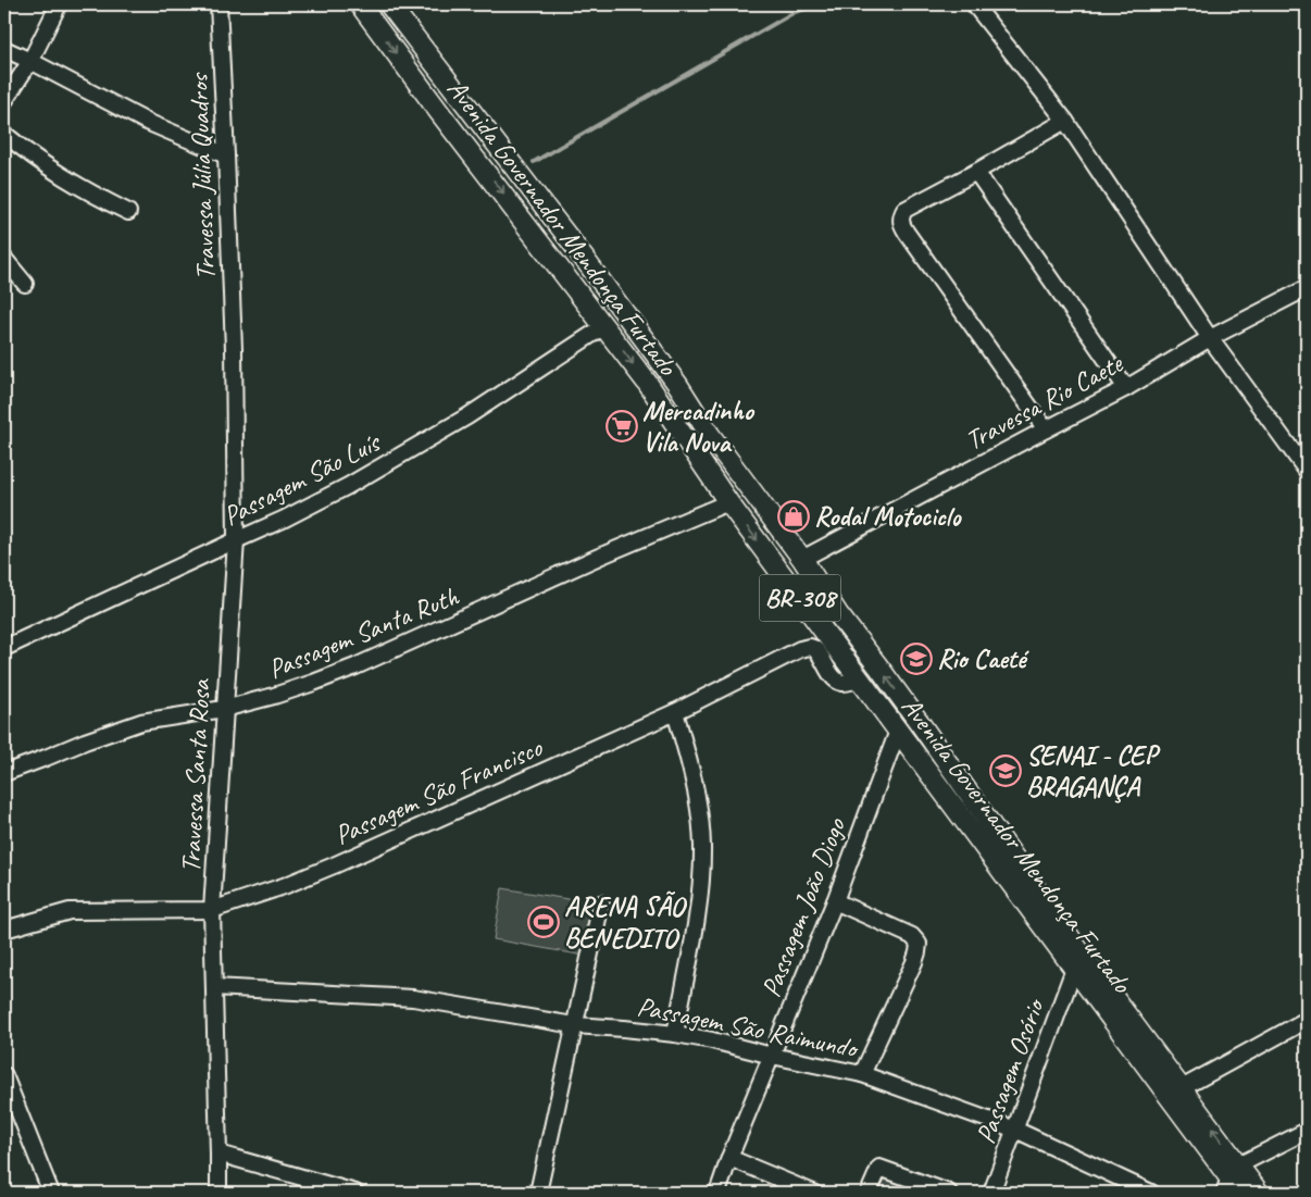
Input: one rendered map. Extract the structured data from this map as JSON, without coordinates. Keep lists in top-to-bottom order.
{
  "streets": {
    "main road": ["Avenida Governador Mendonça Furtado", "BR-308"],
    "street": [
      "Travessa Júlia Quadros",
      "Travessa Rio Caete",
      "Passagem São Luís",
      "Passagem Santa Ruth",
      "Travessa Santa Rosa",
      "Passagem São Francisco",
      "Passagem João Diogo",
      "Passagem São Raimundo",
      "Passagem Osório"
    ]
  },
  "crossings": [
    ["Travessa Júlia Quadros", "Travessa Santa Rosa"],
    ["Avenida Governador Mendonça Furtado", "Travessa Rio Caete"],
    ["Avenida Governador Mendonça Furtado", "Passagem São Luís"],
    ["Avenida Governador Mendonça Furtado", "Passagem Santa Ruth"],
    ["Avenida Governador Mendonça Furtado", "Passagem São Francisco"],
    ["Avenida Governador Mendonça Furtado", "Passagem João Diogo"],
    ["Avenida Governador Mendonça Furtado", "Passagem Osório"],
    ["Passagem São Luís", "Travessa Santa Rosa"],
    ["Passagem Santa Ruth", "Travessa Santa Rosa"],
    ["Travessa Santa Rosa", "Passagem São Francisco"],
    ["Travessa Santa Rosa", "Passagem São Raimundo"],
    ["Passagem João Diogo", "Passagem São Raimundo"],
    ["Passagem São Raimundo", "Passagem Osório"]
  ],
  "places": {
    "supermarket": ["Mercadinho Vila Nova"],
    "shop": ["Rodal Motociclo"],
    "school or university": ["Rio Caeté", "SENAI - CEP BRAGANÇA"],
    "sports": ["ARENA SÃO BENEDITO"]
  }
}
